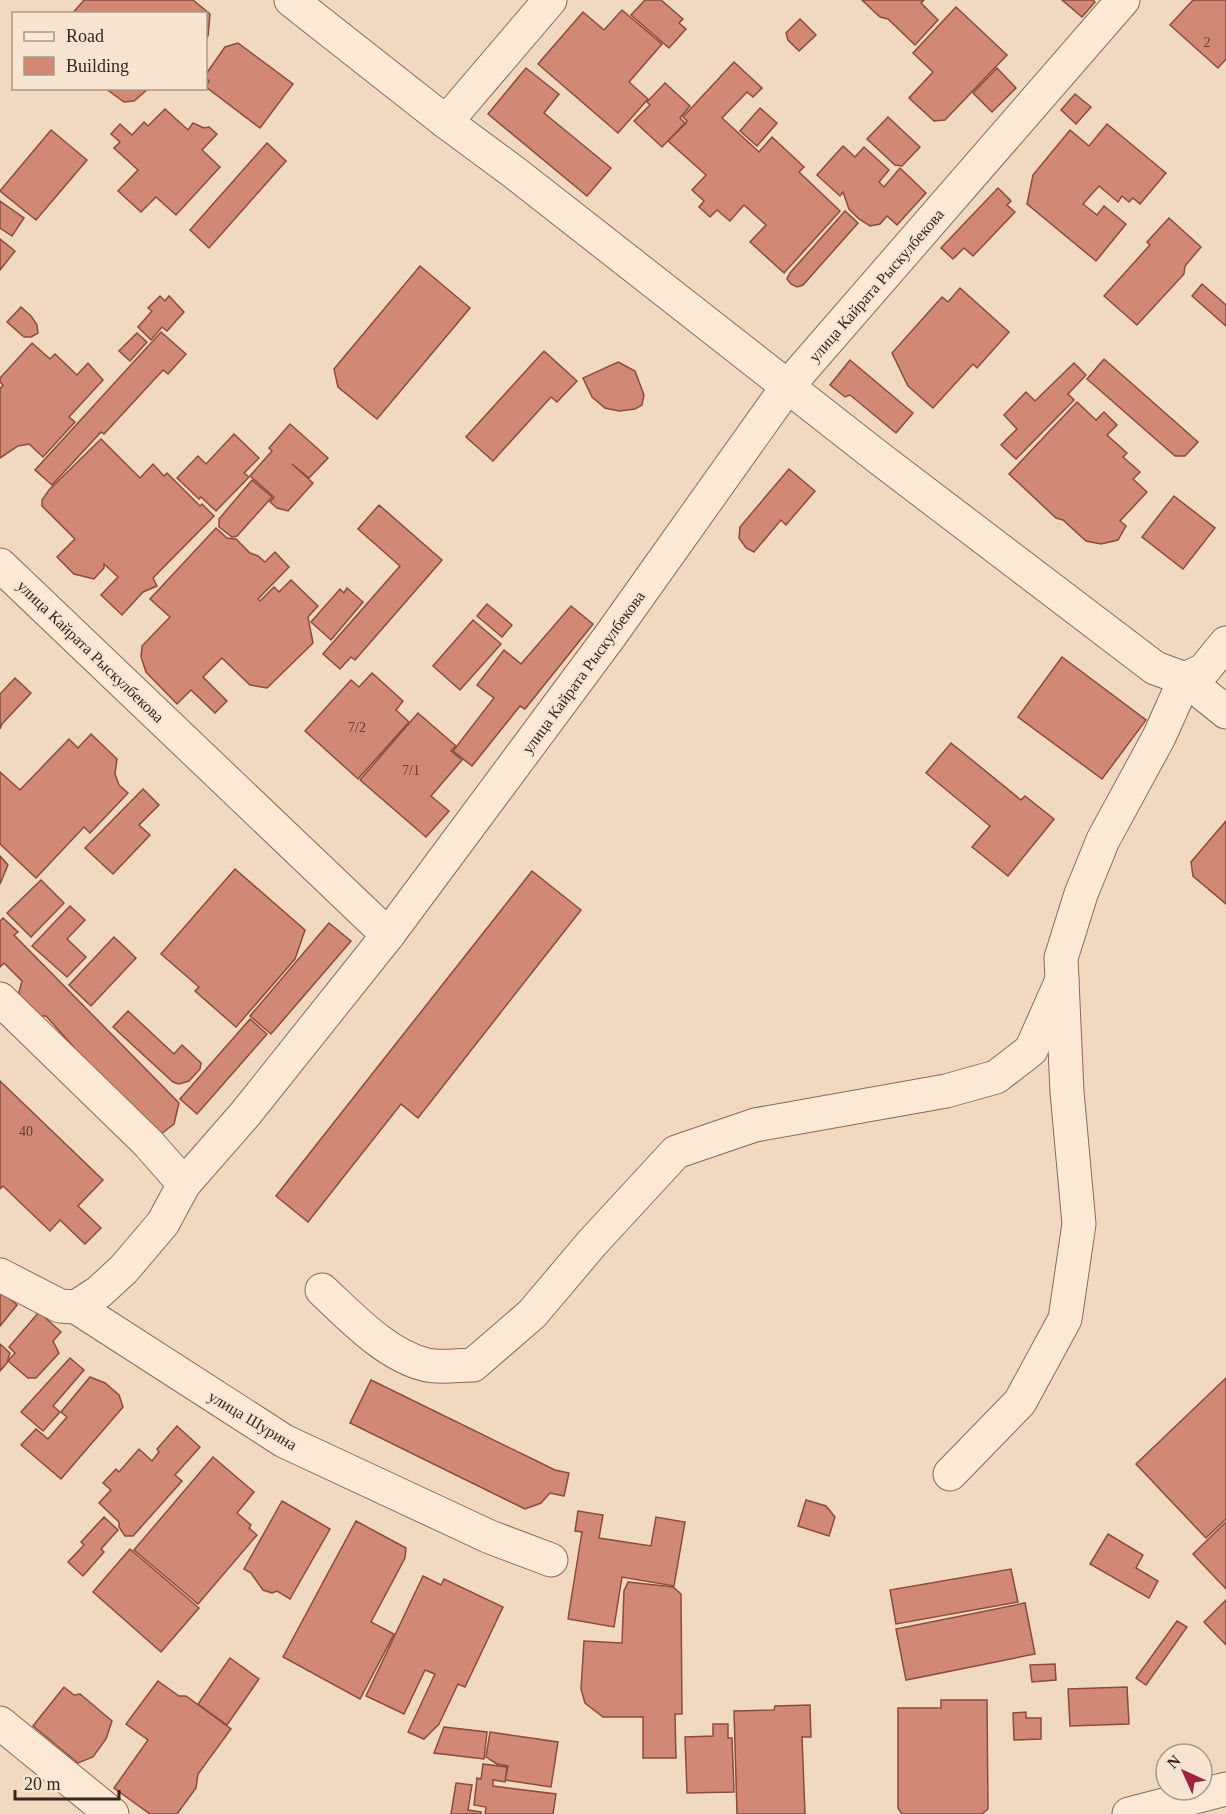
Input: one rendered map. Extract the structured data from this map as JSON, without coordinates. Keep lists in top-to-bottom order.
{
  "streets": {
    "street": ["улица Кайрата Рыскулбекова", "улица Шурина"]
  },
  "house_numbers": [
    "2",
    "7/2",
    "7/1",
    "40"
  ],
  "legend": ["Road", "Building"],
  "scale_bar": "20 m",
  "north": "top left"
}
